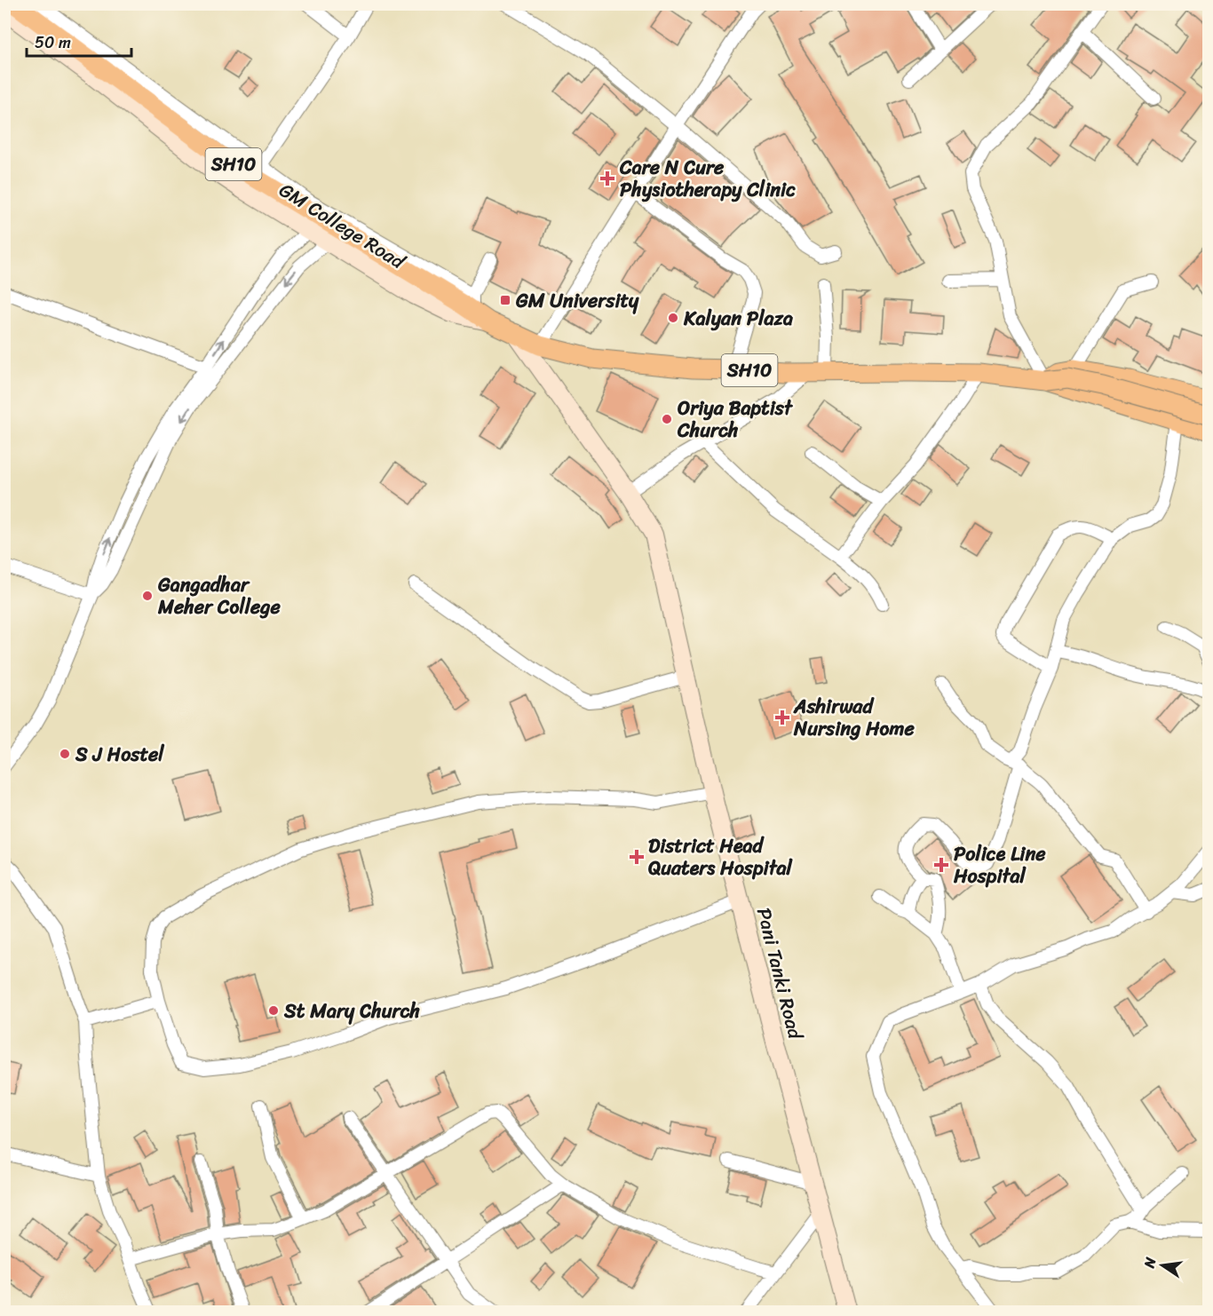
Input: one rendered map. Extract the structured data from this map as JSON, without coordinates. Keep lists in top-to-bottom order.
{
  "streets": {
    "main road": ["SH10"],
    "street": ["GM College Road", "Pani Tanki Road"]
  },
  "crossings": [
    ["SH10", "GM College Road"]
  ],
  "places": {
    "health": [
      "Care N Cure Physiotherapy Clinic",
      "Ashirwad Nursing Home",
      "District Head Quaters Hospital",
      "Police Line Hospital"
    ],
    "transit": ["GM University"],
    "other": [
      "Kalyan Plaza",
      "Oriya Baptist Church",
      "Gangadhar Meher College",
      "S J Hostel",
      "St Mary Church"
    ]
  },
  "scale_bar": "50 m",
  "north": "left"
}
